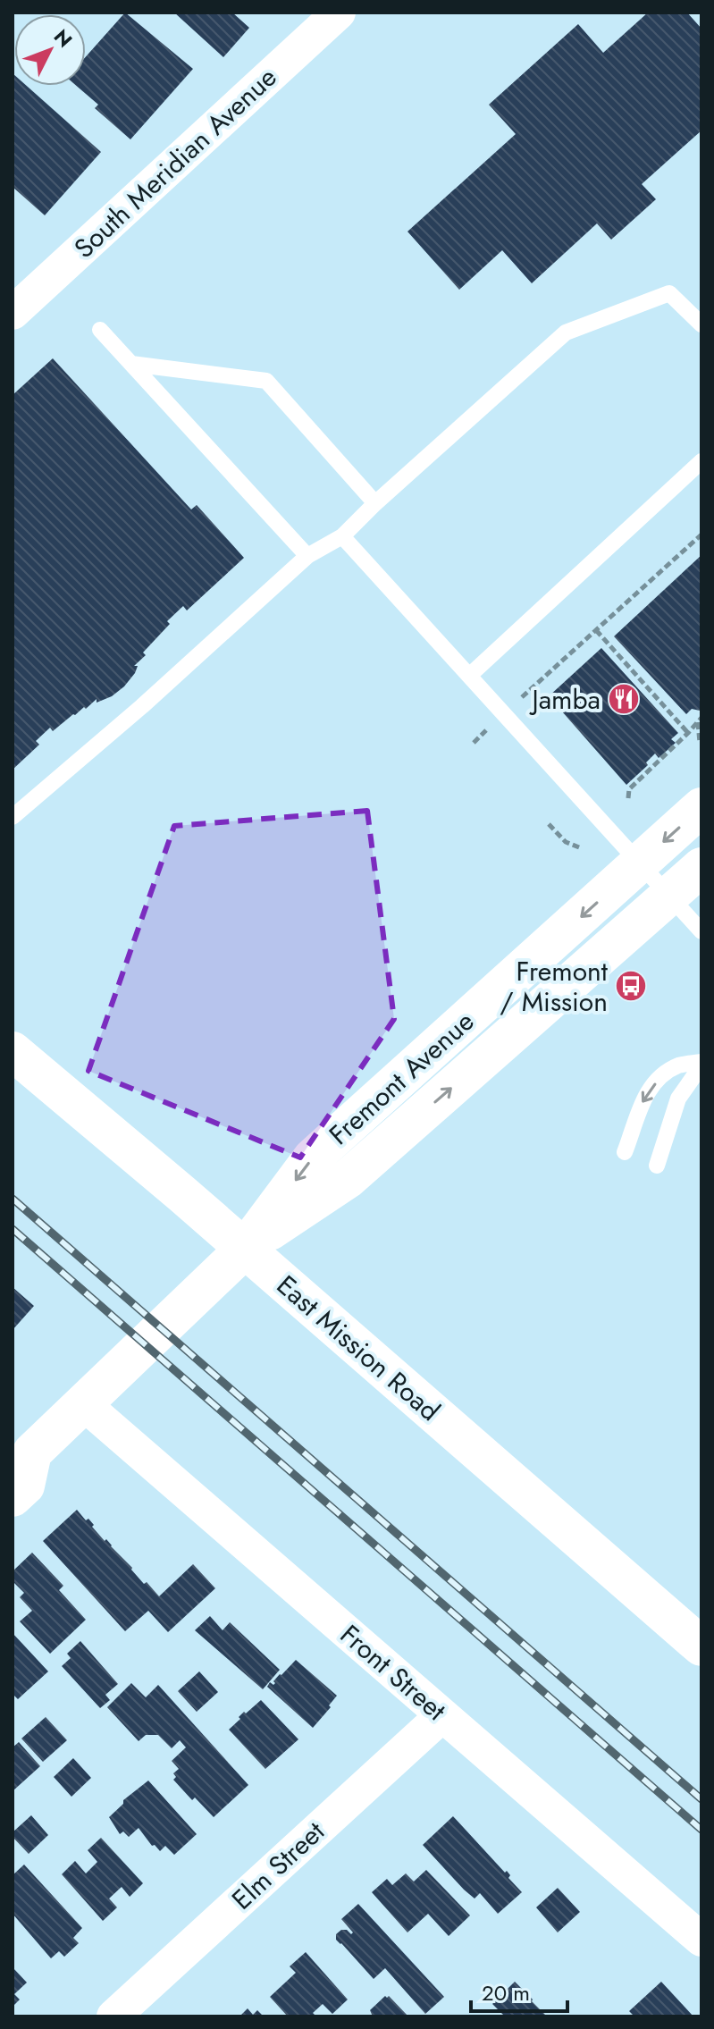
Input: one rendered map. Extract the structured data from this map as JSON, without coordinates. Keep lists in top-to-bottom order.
{
  "streets": {
    "main road": ["Fremont Avenue", "East Mission Road"],
    "street": ["South Meridian Avenue", "Front Street", "Elm Street"]
  },
  "crossings": [
    ["Fremont Avenue", "East Mission Road"],
    ["Fremont Avenue", "Front Street"],
    ["Front Street", "Elm Street"]
  ],
  "places": {
    "restaurant": ["Jamba"],
    "bus stop": ["Fremont / Mission"]
  },
  "scale_bar": "20 m",
  "north": "top right"
}
